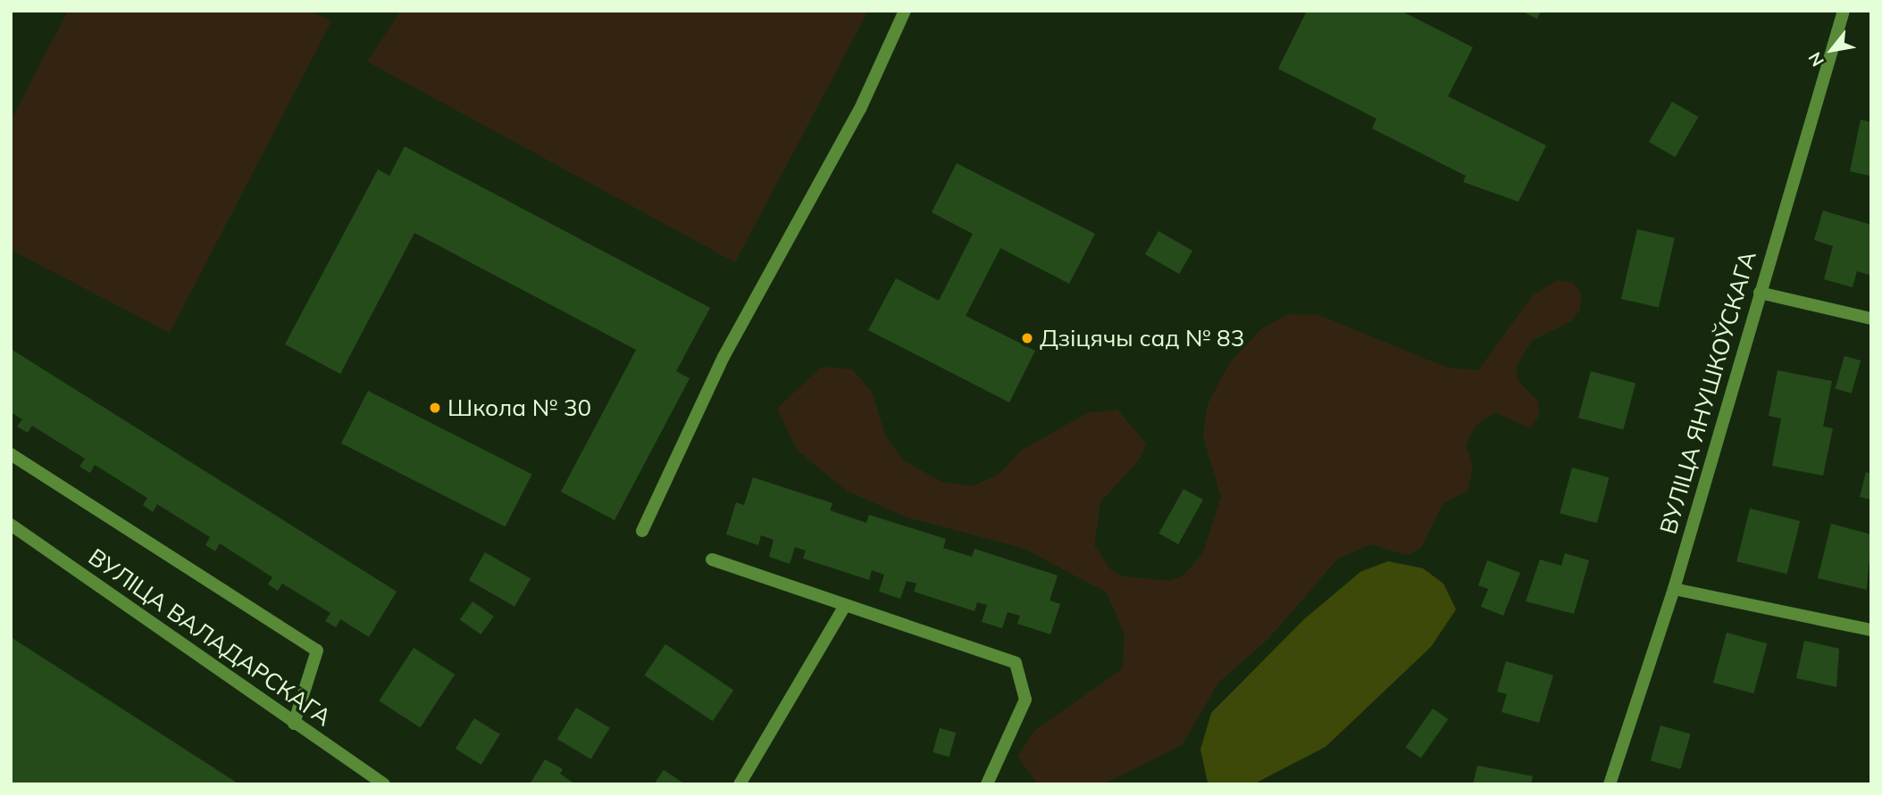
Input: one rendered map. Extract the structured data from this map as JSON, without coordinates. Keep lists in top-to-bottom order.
{
  "streets": {
    "street": ["ВУЛІЦА ЯНУШКОЎСКАГА", "ВУЛІЦА ВАЛАДАРСКАГА"]
  },
  "places": ["Дзіцячы сад № 83", "Школа № 30"],
  "north": "bottom left"
}
